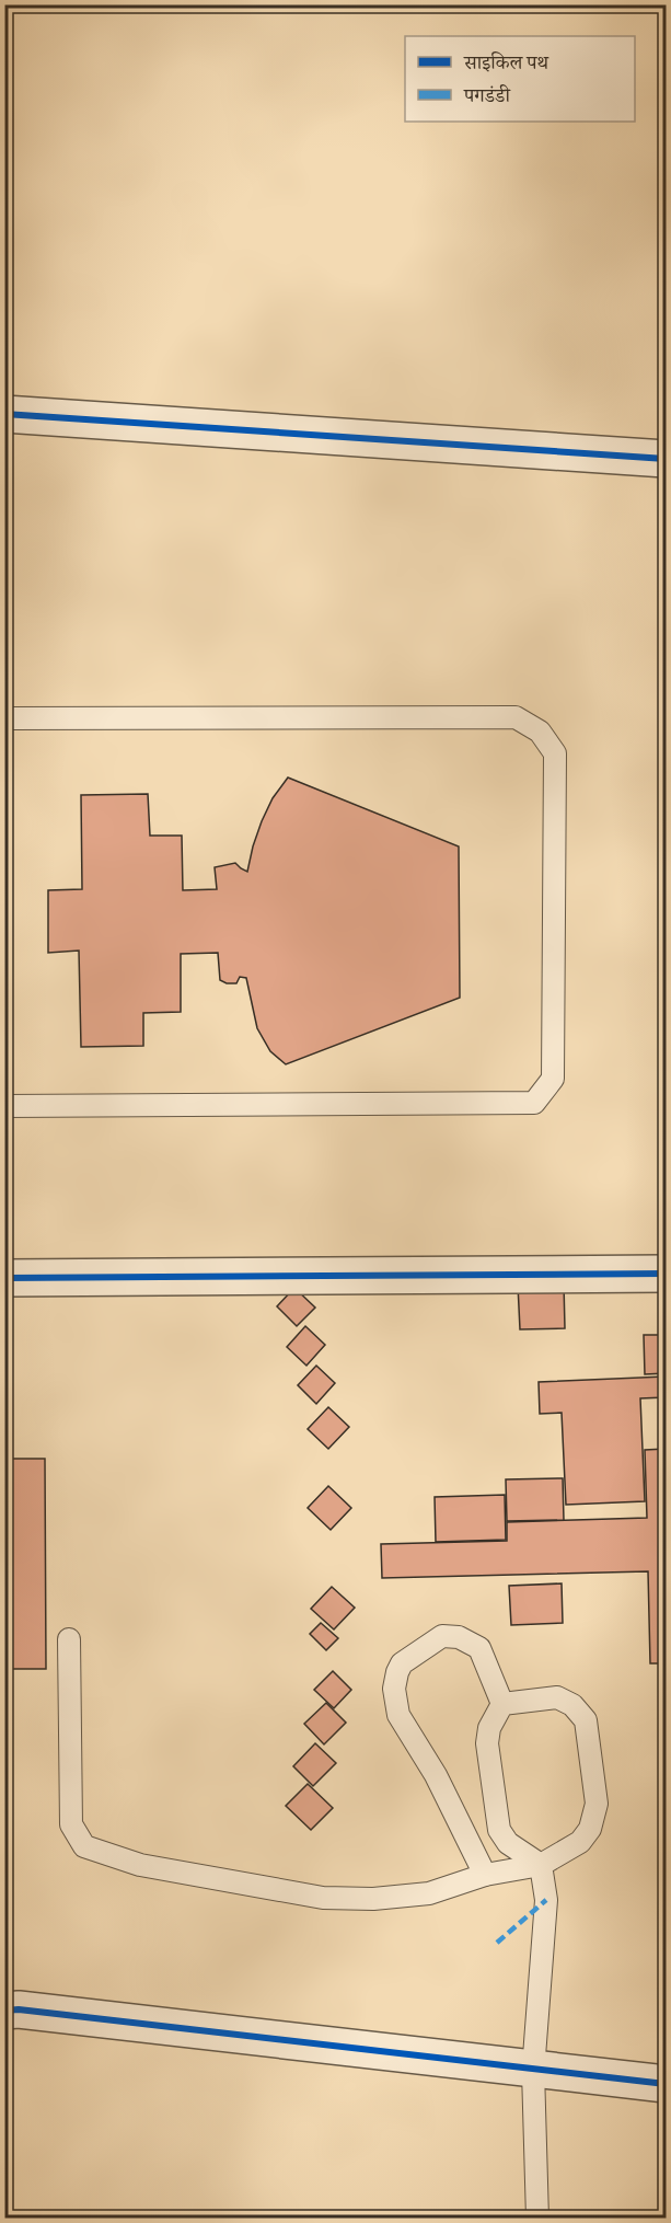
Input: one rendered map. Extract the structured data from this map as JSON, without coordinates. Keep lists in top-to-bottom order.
{
  "legend": ["साइकिल पथ", "पगडंडी"]
}
